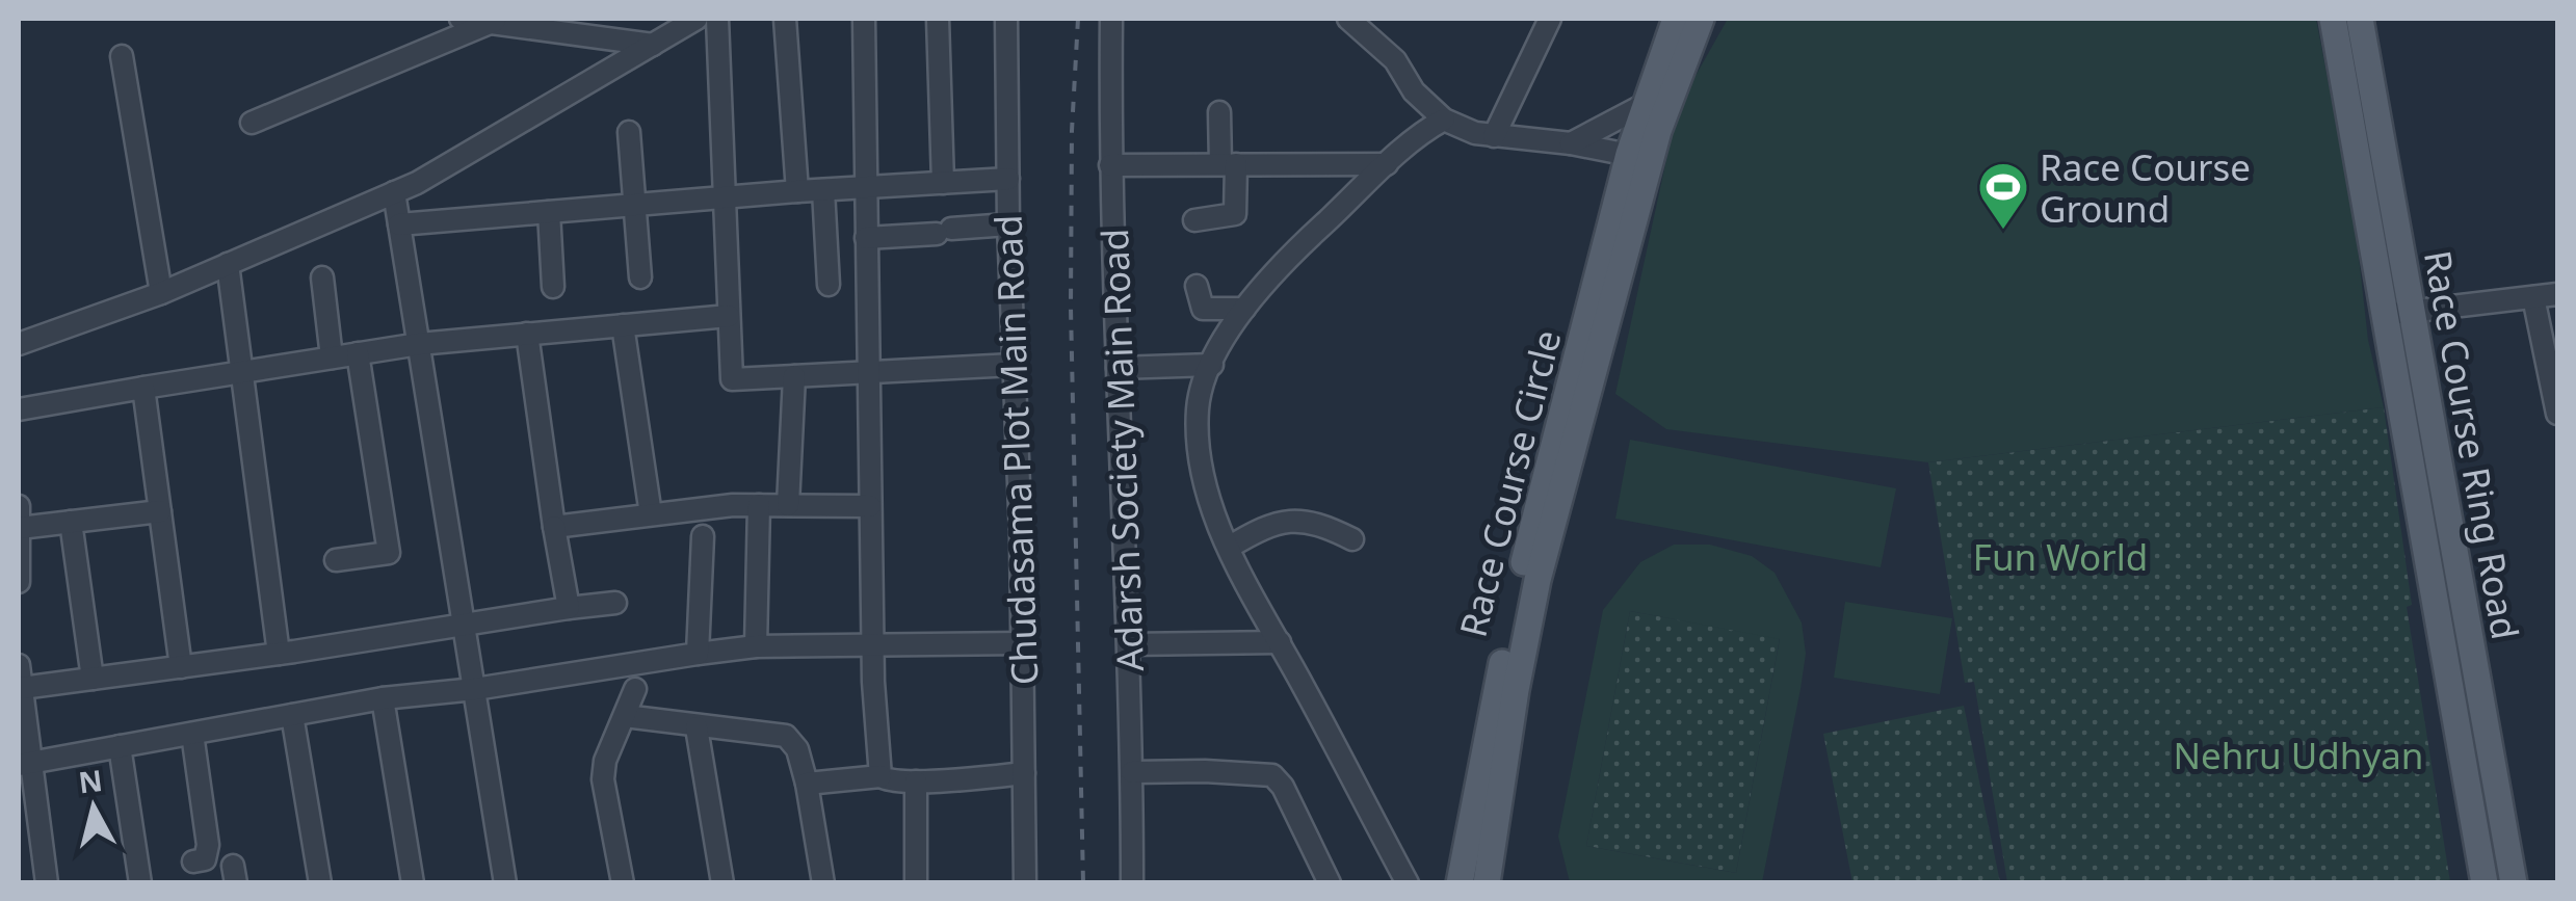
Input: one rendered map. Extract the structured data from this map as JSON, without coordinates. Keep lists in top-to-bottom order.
{
  "streets": {
    "main road": ["Race Course Ring Road", "Race Course Circle"],
    "street": ["Chudasama Plot Main Road", "Adarsh Society Main Road"]
  },
  "parks": ["Fun World", "Nehru Udhyan"],
  "places": {
    "sports": ["Race Course Ground"]
  },
  "north": "top"
}
